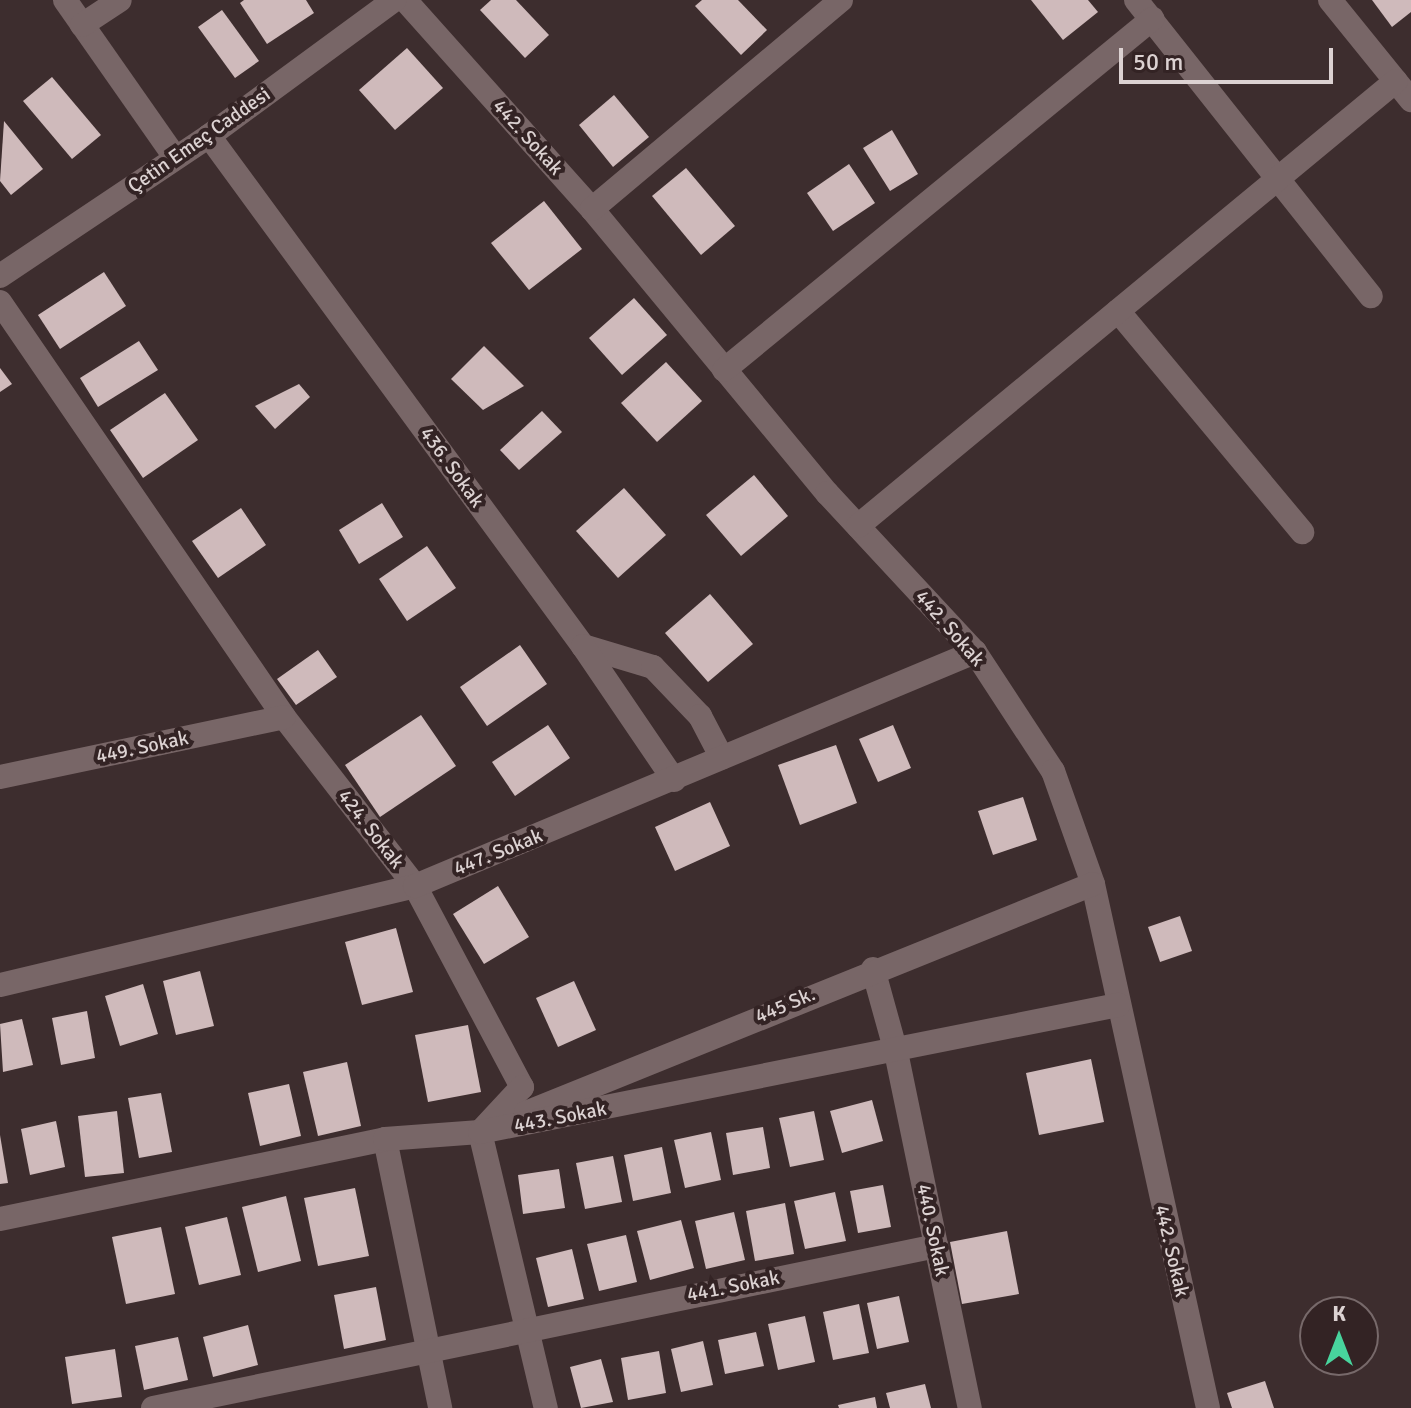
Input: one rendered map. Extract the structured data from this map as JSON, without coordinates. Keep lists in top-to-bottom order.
{
  "streets": {
    "street": [
      "442. Sokak",
      "Çetin Emeç Caddesi",
      "436. Sokak",
      "449. Sokak",
      "424. Sokak",
      "447. Sokak",
      "445 Sk.",
      "443. Sokak",
      "440. Sokak",
      "441. Sokak"
    ]
  },
  "crossings": [
    ["442. Sokak", "447. Sokak"],
    ["442. Sokak", "445 Sk."],
    ["442. Sokak", "443. Sokak"],
    ["Çetin Emeç Caddesi", "436. Sokak"],
    ["436. Sokak", "447. Sokak"],
    ["449. Sokak", "424. Sokak"],
    ["424. Sokak", "447. Sokak"],
    ["424. Sokak", "445 Sk."],
    ["424. Sokak", "443. Sokak"],
    ["445 Sk.", "443. Sokak"],
    ["445 Sk.", "440. Sokak"],
    ["443. Sokak", "440. Sokak"],
    ["440. Sokak", "441. Sokak"]
  ],
  "scale_bar": "50 m",
  "north": "top"
}
